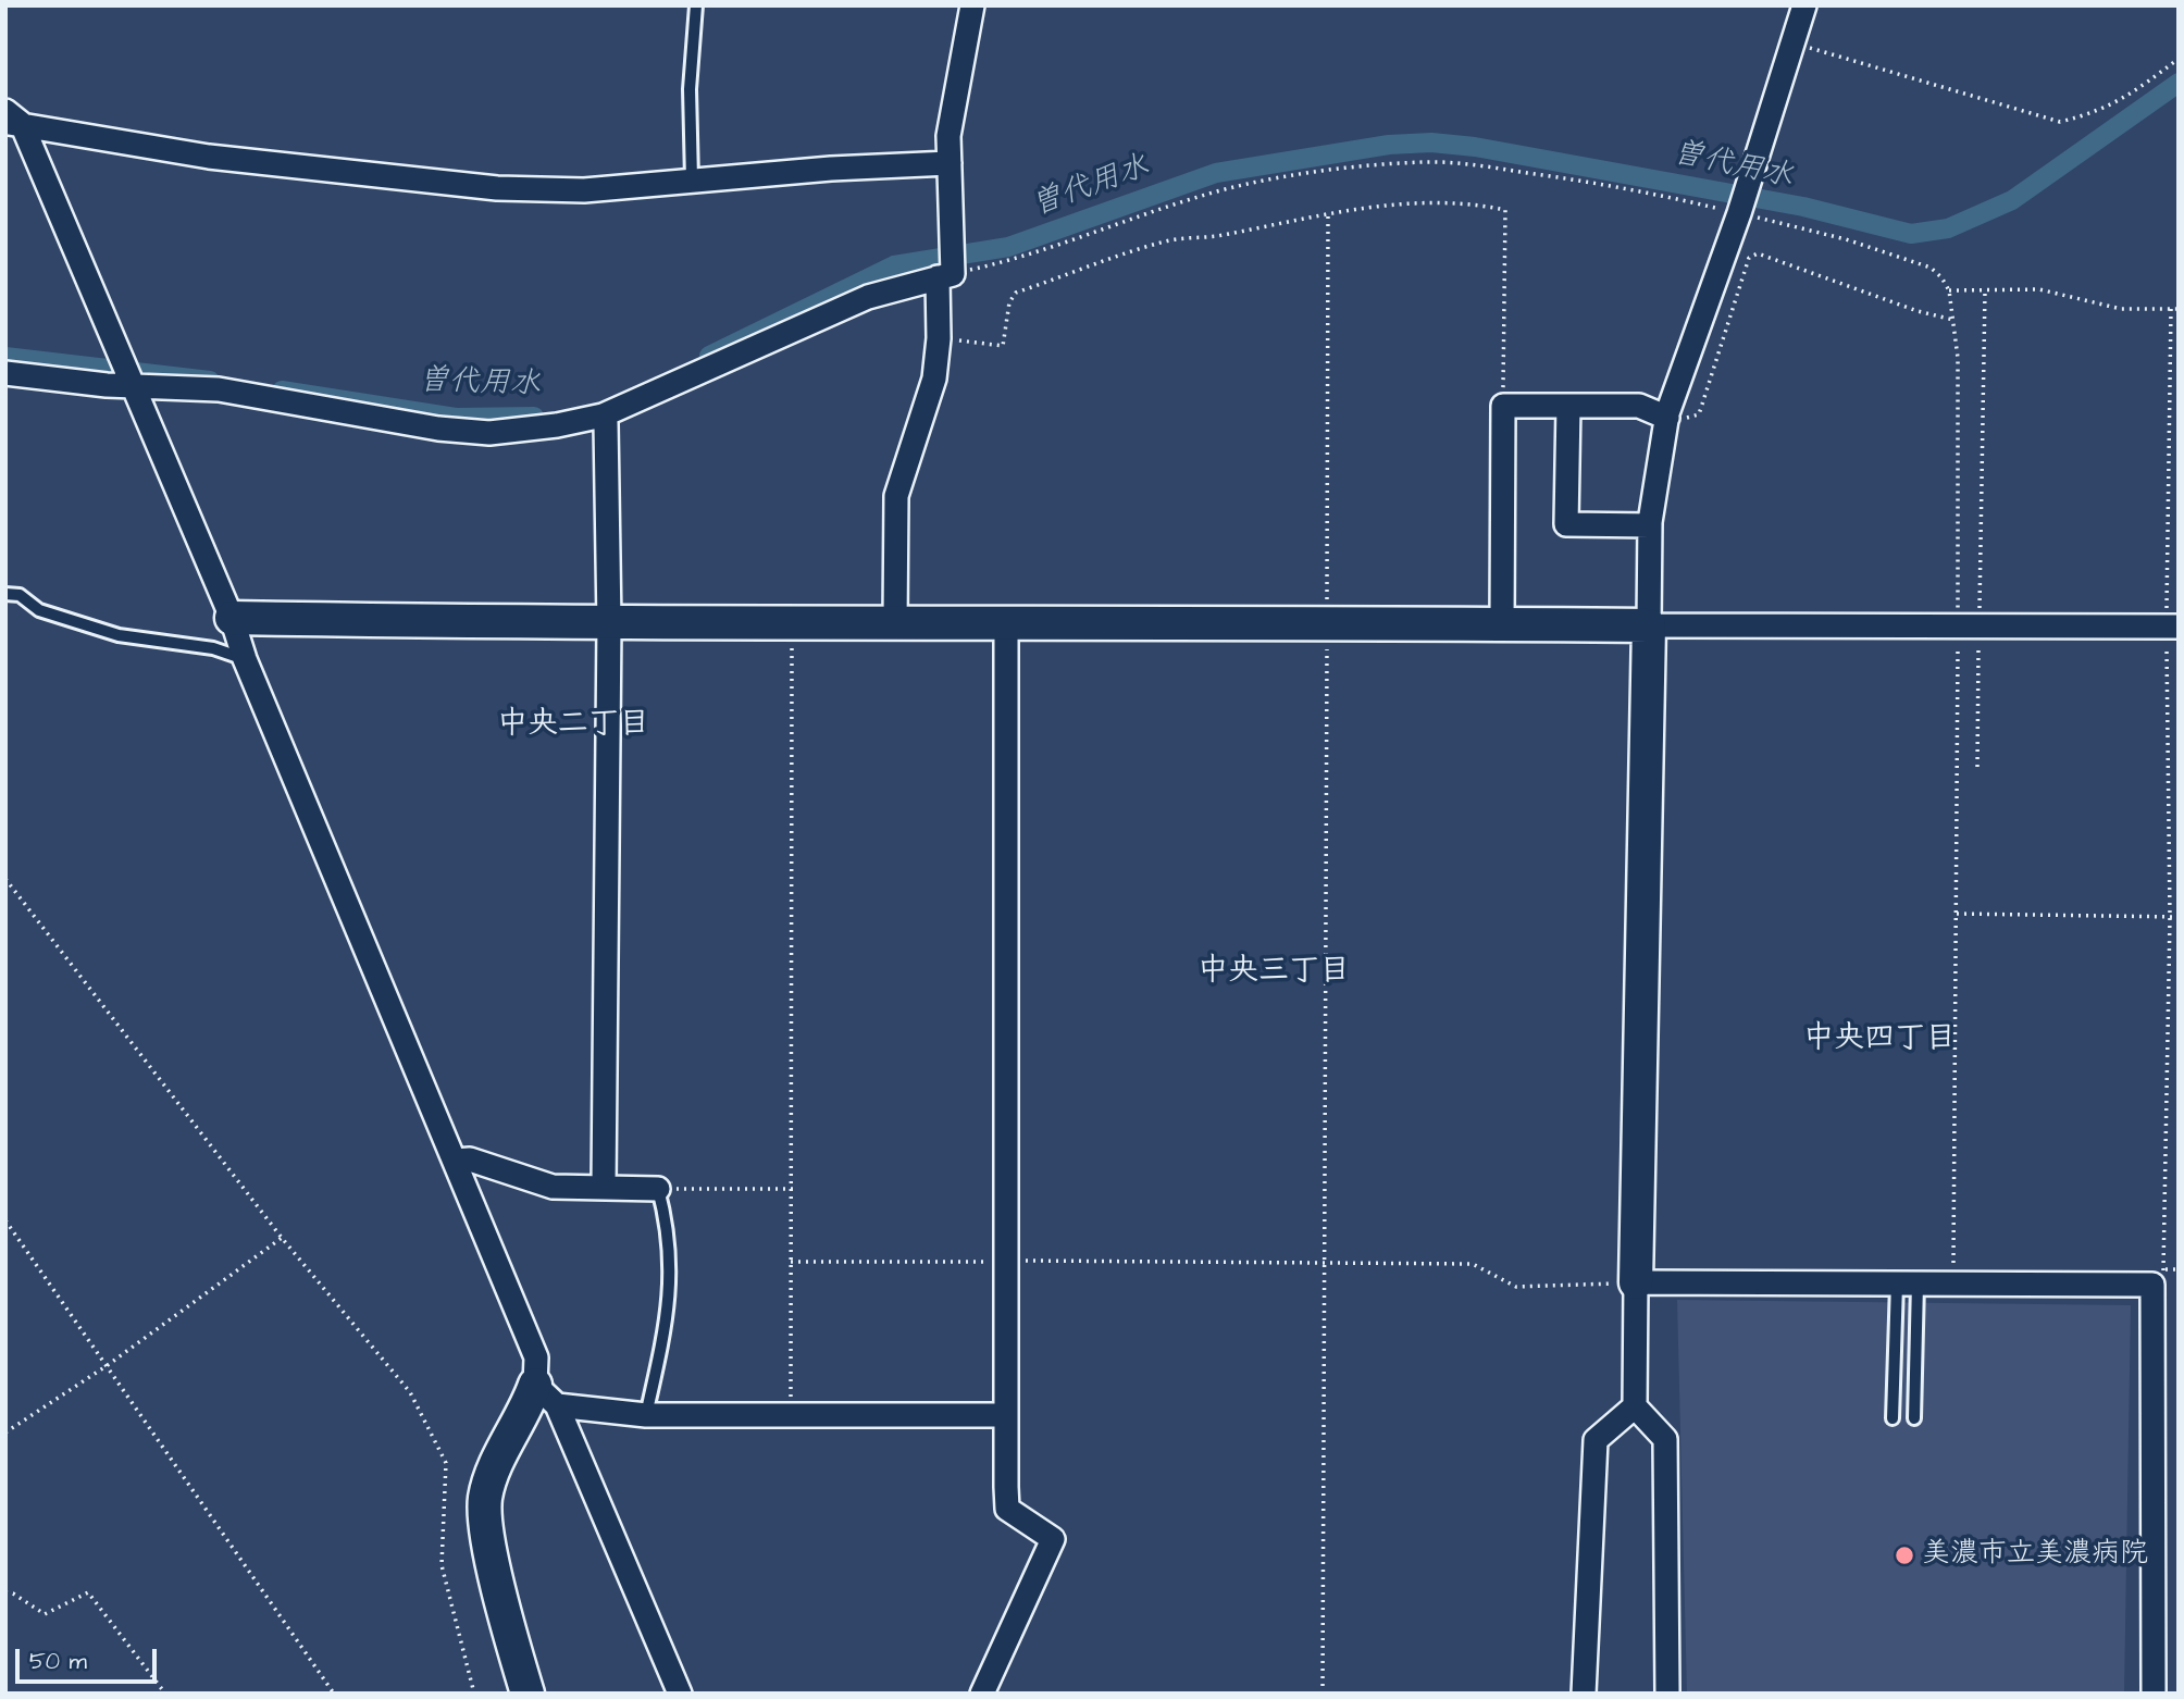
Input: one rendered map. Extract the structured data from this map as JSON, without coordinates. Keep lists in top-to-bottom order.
{
  "districts": ["中央二丁目", "中央三丁目", "中央四丁目"],
  "water": ["曽代用水"],
  "places": ["美濃市立美濃病院"],
  "scale_bar": "50 m"
}
